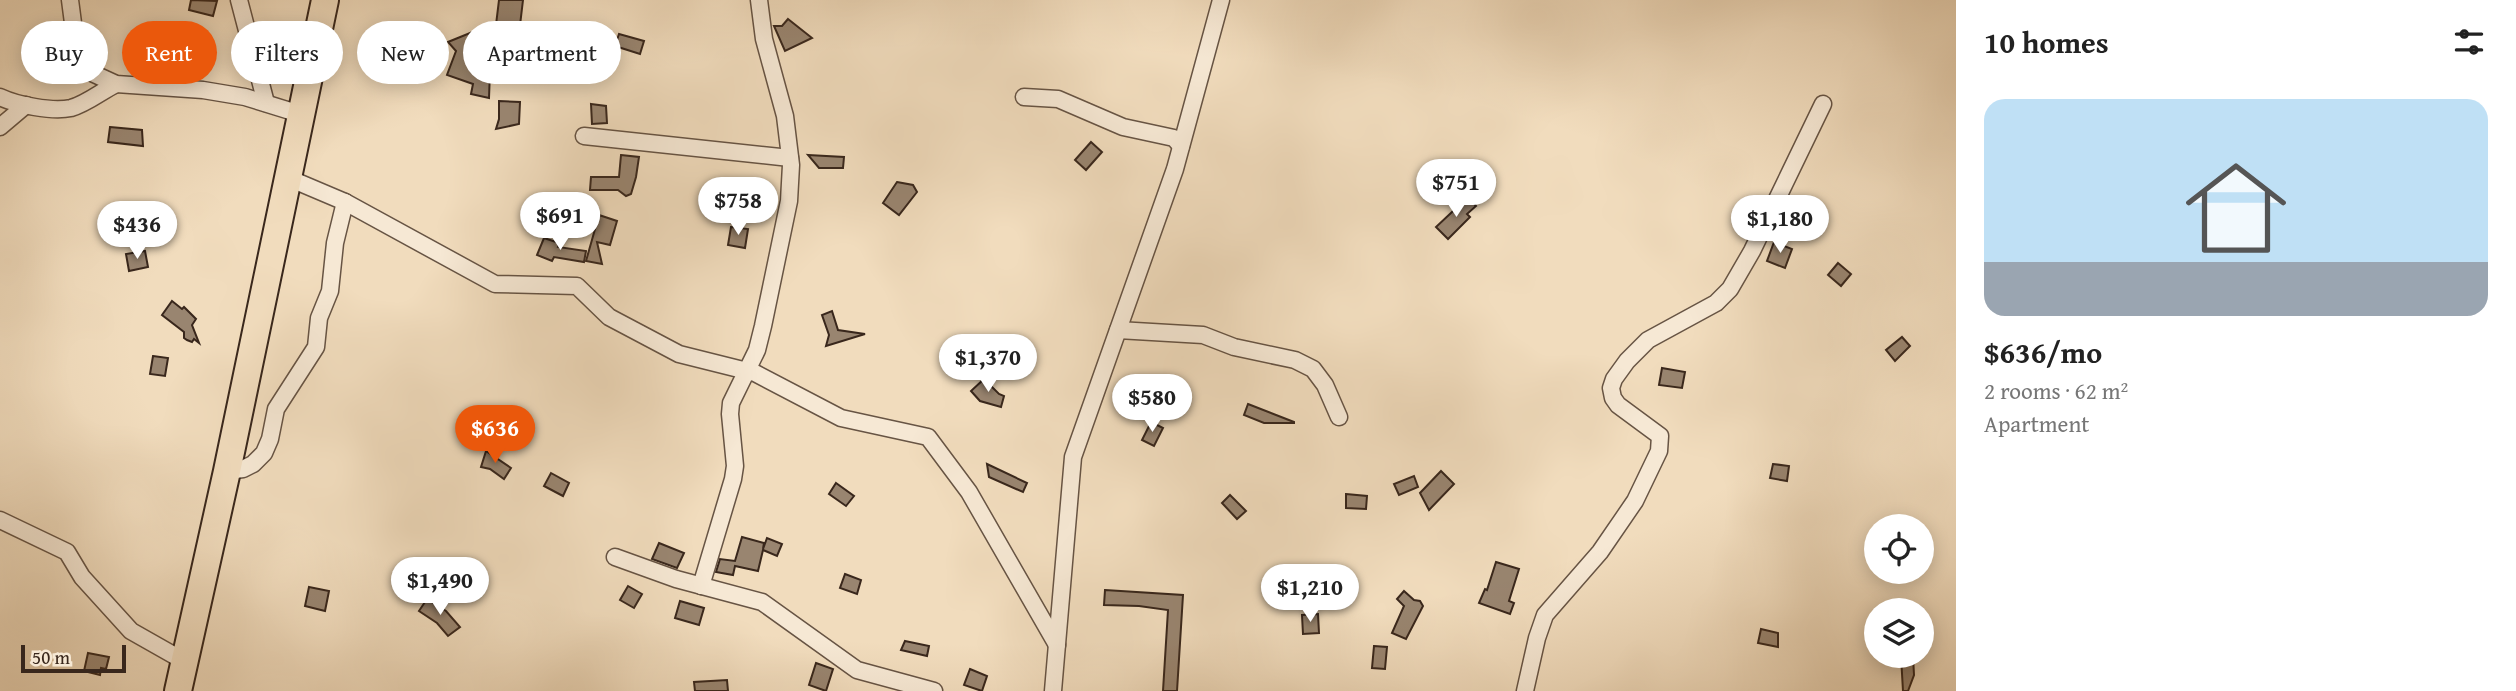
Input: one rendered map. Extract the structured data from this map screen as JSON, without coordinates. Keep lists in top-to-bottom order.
{
  "scale_bar": "50 m",
  "page": {
    "heading": "10 homes",
    "chip": [
      "Buy",
      "Rent",
      "Filters",
      "New",
      "Apartment"
    ],
    "list": [
      {
        "name": "$636/mo",
        "note": "2 rooms · 62 m² · Apartment"
      }
    ],
    "price": [
      "$751",
      "$758",
      "$691",
      "$1,180",
      "$436",
      "$1,370",
      "$580",
      "$636",
      "$1,490",
      "$1,210"
    ],
    "scale": "50 m"
  }
}
